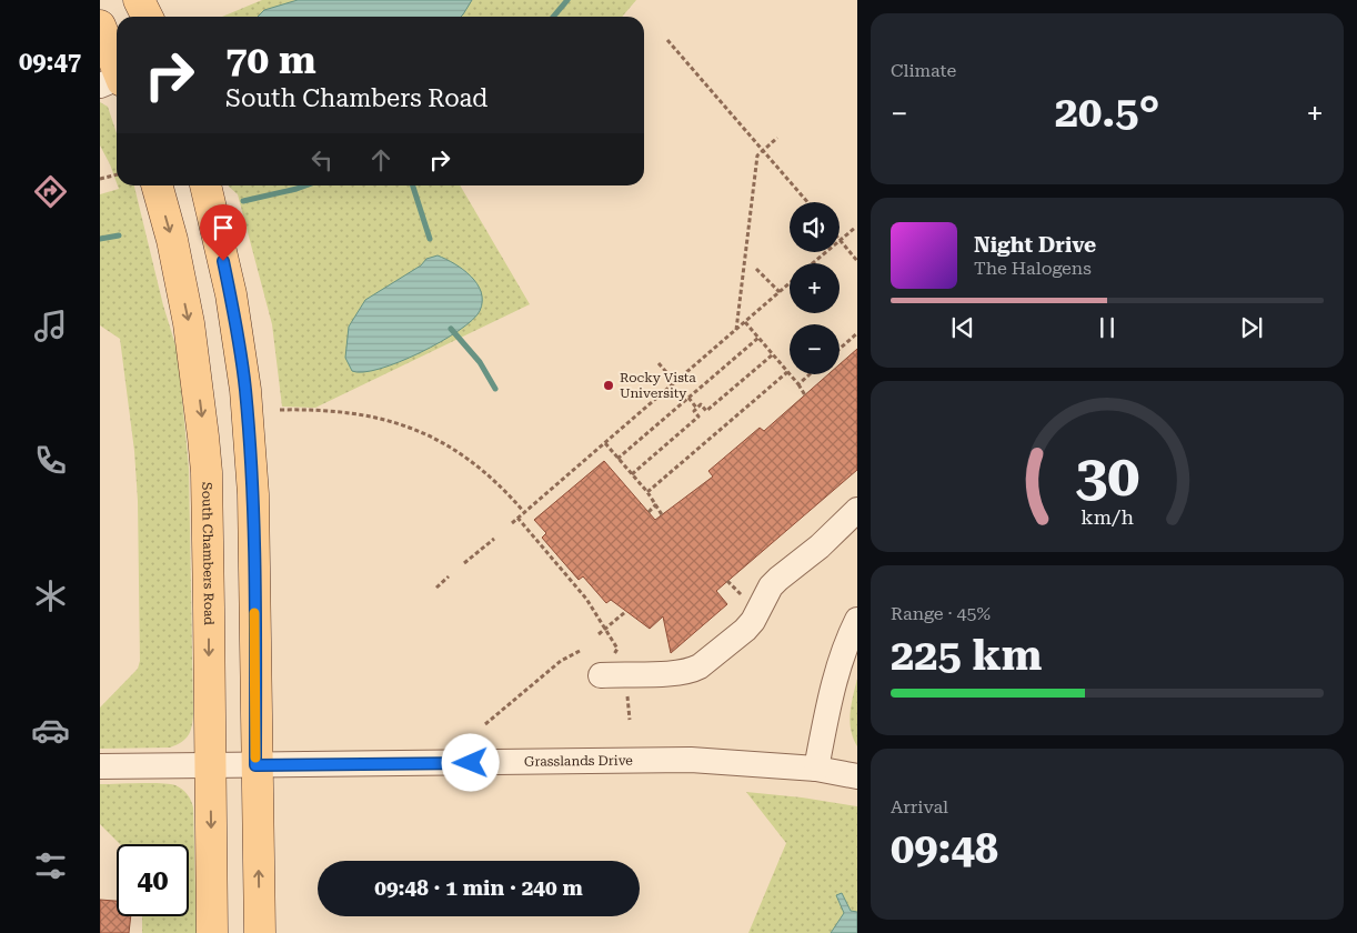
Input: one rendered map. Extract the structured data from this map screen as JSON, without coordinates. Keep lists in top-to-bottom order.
{
  "streets": {
    "main road": ["South Chambers Road"],
    "street": ["Grasslands Drive"]
  },
  "crossings": [
    ["South Chambers Road", "Grasslands Drive"]
  ],
  "places": ["Rocky Vista University"],
  "page": {
    "tabs": "09:47",
    "tile": [
      "Climate",
      ["Range · 45%", "225 km"],
      ["Arrival", "09:48"]
    ],
    "turn": ["70 m", "South Chambers Road"],
    "heat": ["−", "20.5°", "+"],
    "map_buttons": ["+", "−"],
    "song": ["Night Drive", "The Halogens"],
    "limit": "40",
    "trip": "09:48 · 1 min · 240 m",
    "gauge": ["30", "km/h"]
  }
}
